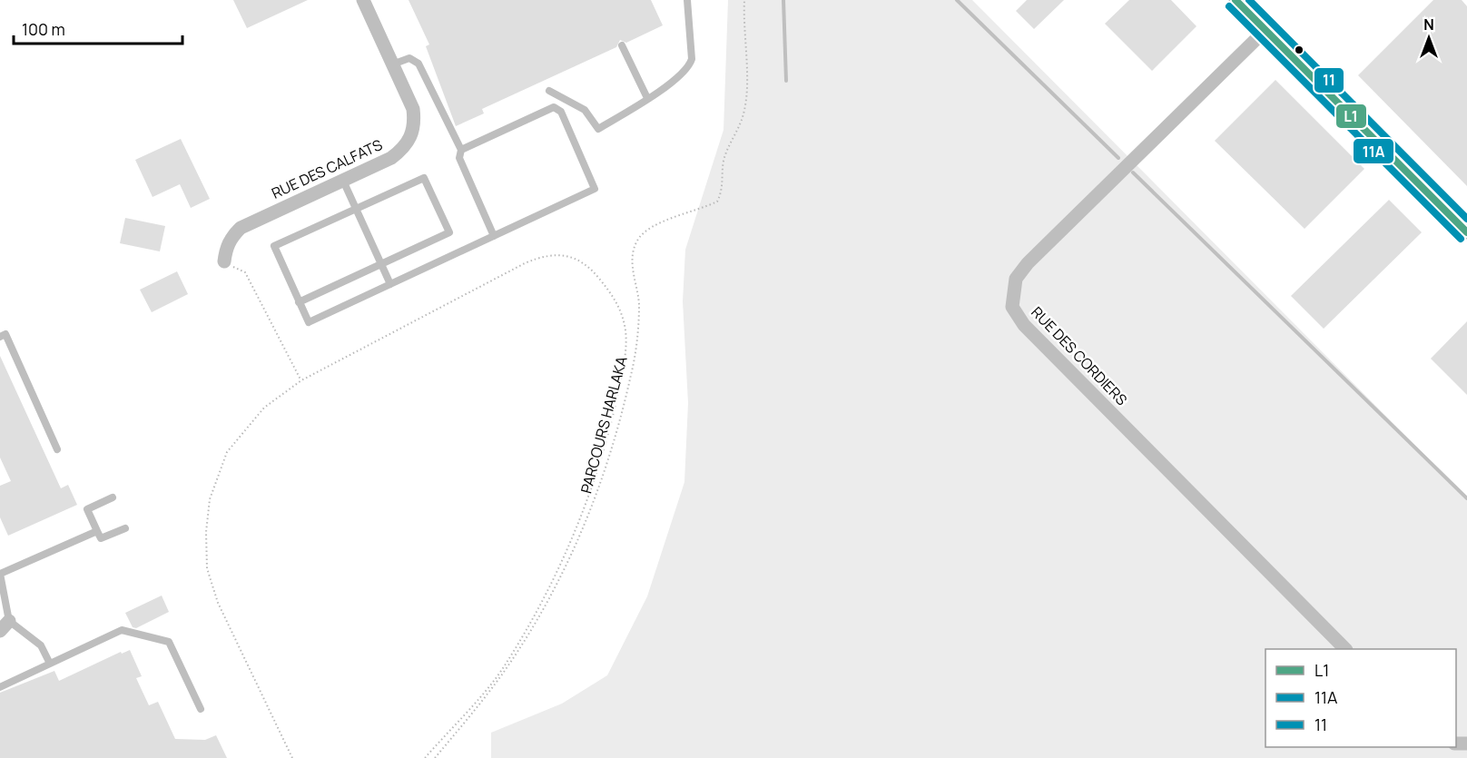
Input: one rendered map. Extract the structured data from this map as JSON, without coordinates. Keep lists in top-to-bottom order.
{
  "streets": {
    "street": ["RUE DES CALFATS", "RUE DES CORDIERS"],
    "path": ["PARCOURS HARLAKA"]
  },
  "lines": ["transit line L1", "transit line 11", "transit line 11A"],
  "legend": ["L1", "11A", "11"],
  "scale_bar": "100 m",
  "north": "top"
}
